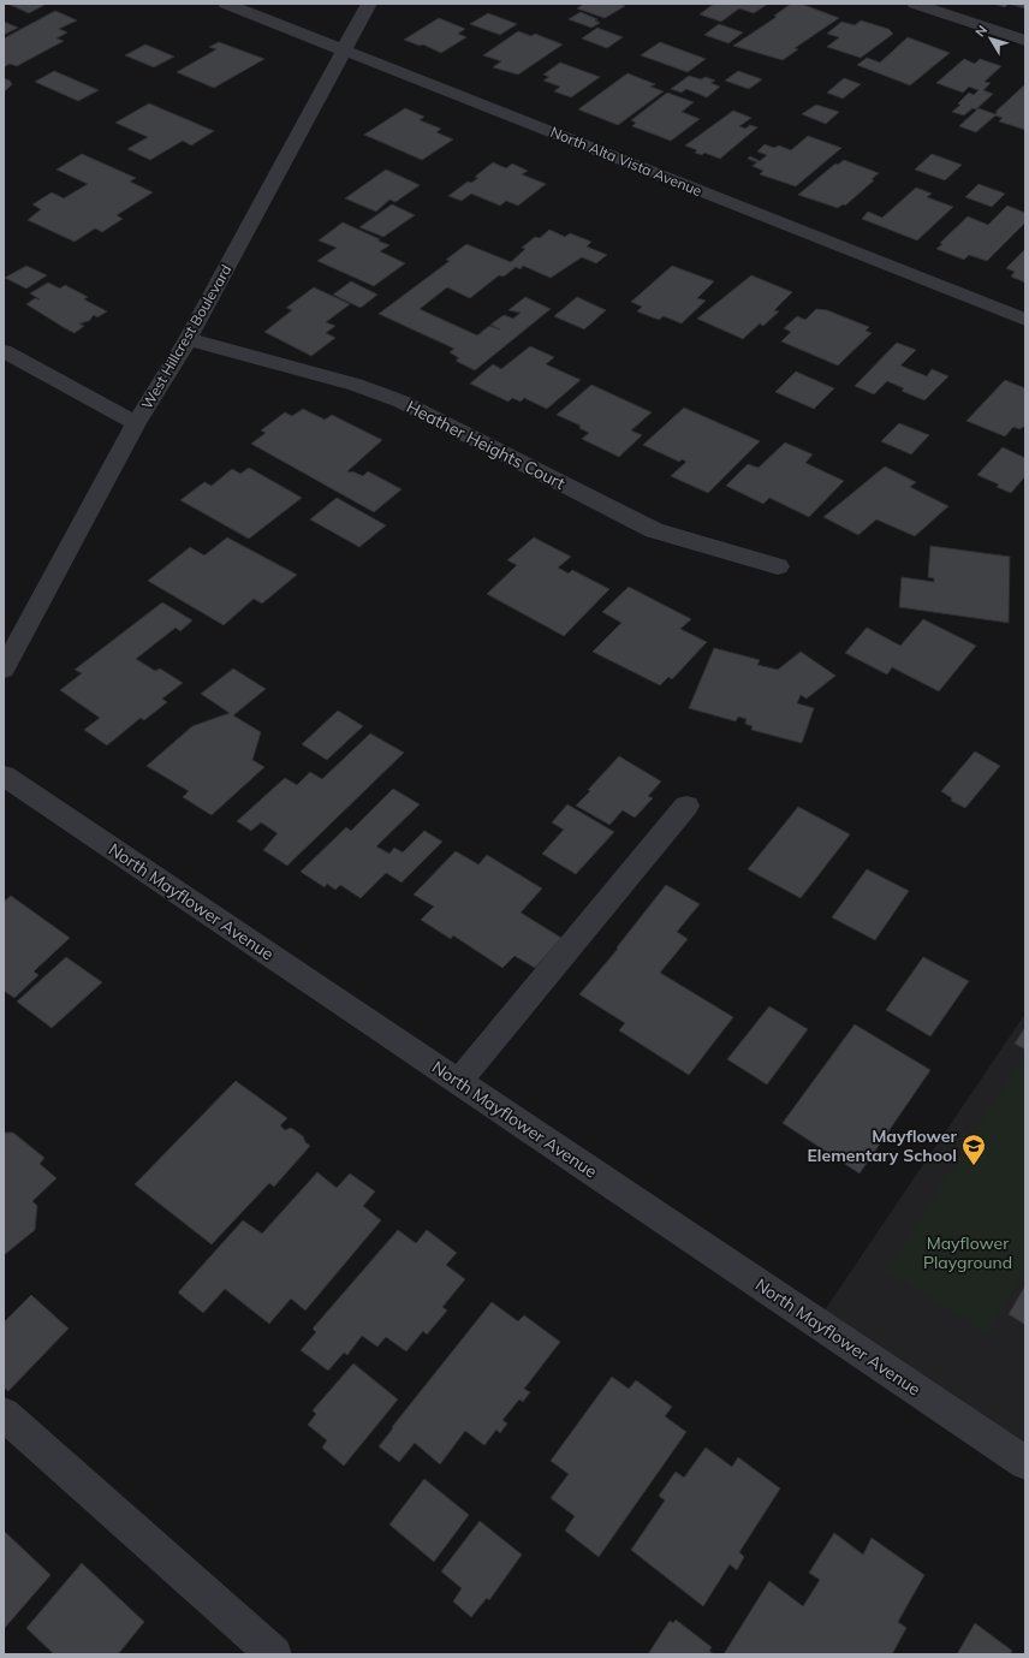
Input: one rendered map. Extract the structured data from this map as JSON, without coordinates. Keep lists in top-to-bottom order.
{
  "streets": {
    "street": [
      "North Alta Vista Avenue",
      "West Hillcrest Boulevard",
      "Heather Heights Court",
      "North Mayflower Avenue"
    ]
  },
  "crossings": [
    ["North Alta Vista Avenue", "West Hillcrest Boulevard"],
    ["West Hillcrest Boulevard", "Heather Heights Court"]
  ],
  "parks": ["Mayflower Playground"],
  "places": {
    "school or university": ["Mayflower Elementary School"]
  },
  "north": "top left"
}
